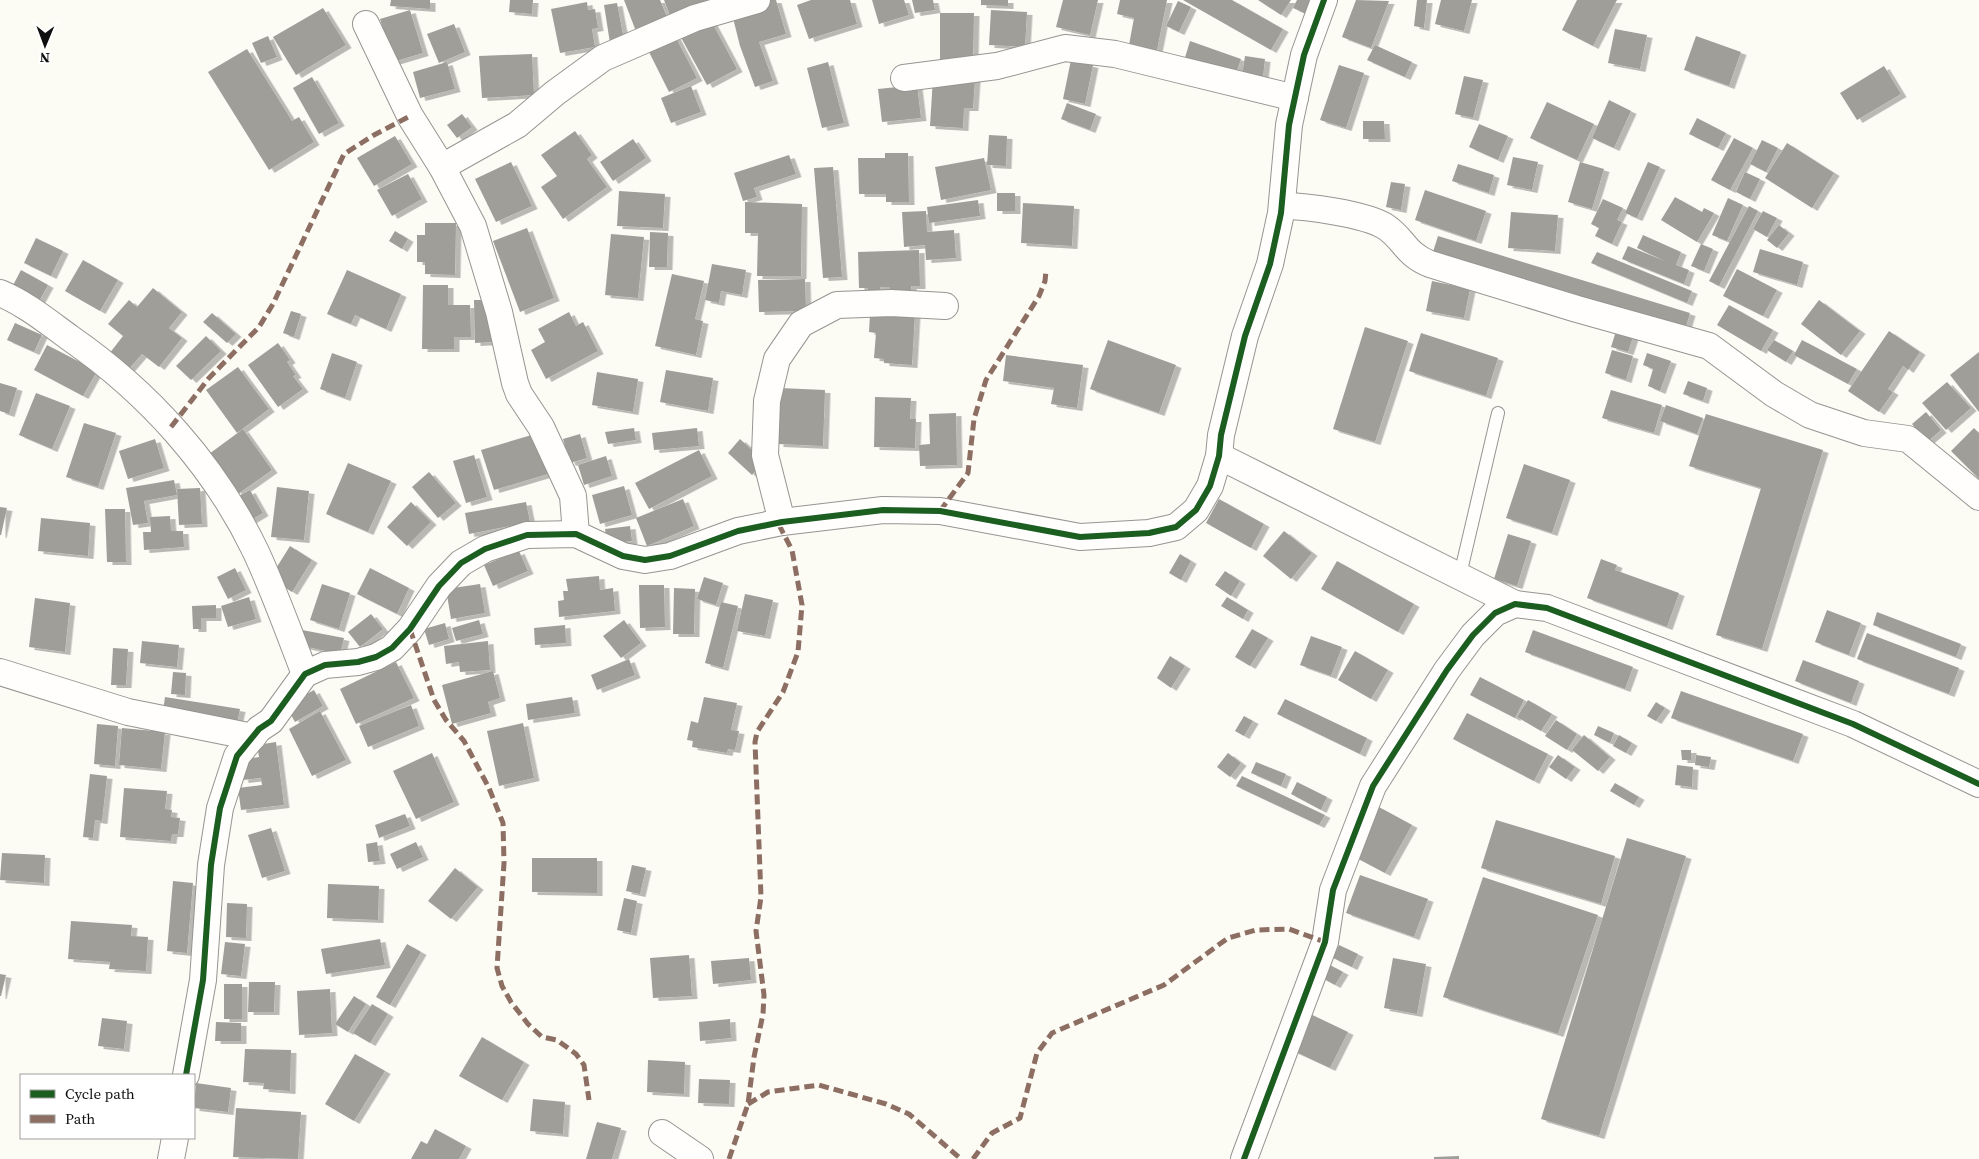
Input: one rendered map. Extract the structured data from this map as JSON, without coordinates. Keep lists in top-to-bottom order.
{
  "legend": ["Cycle path", "Path"],
  "north": "bottom"
}
